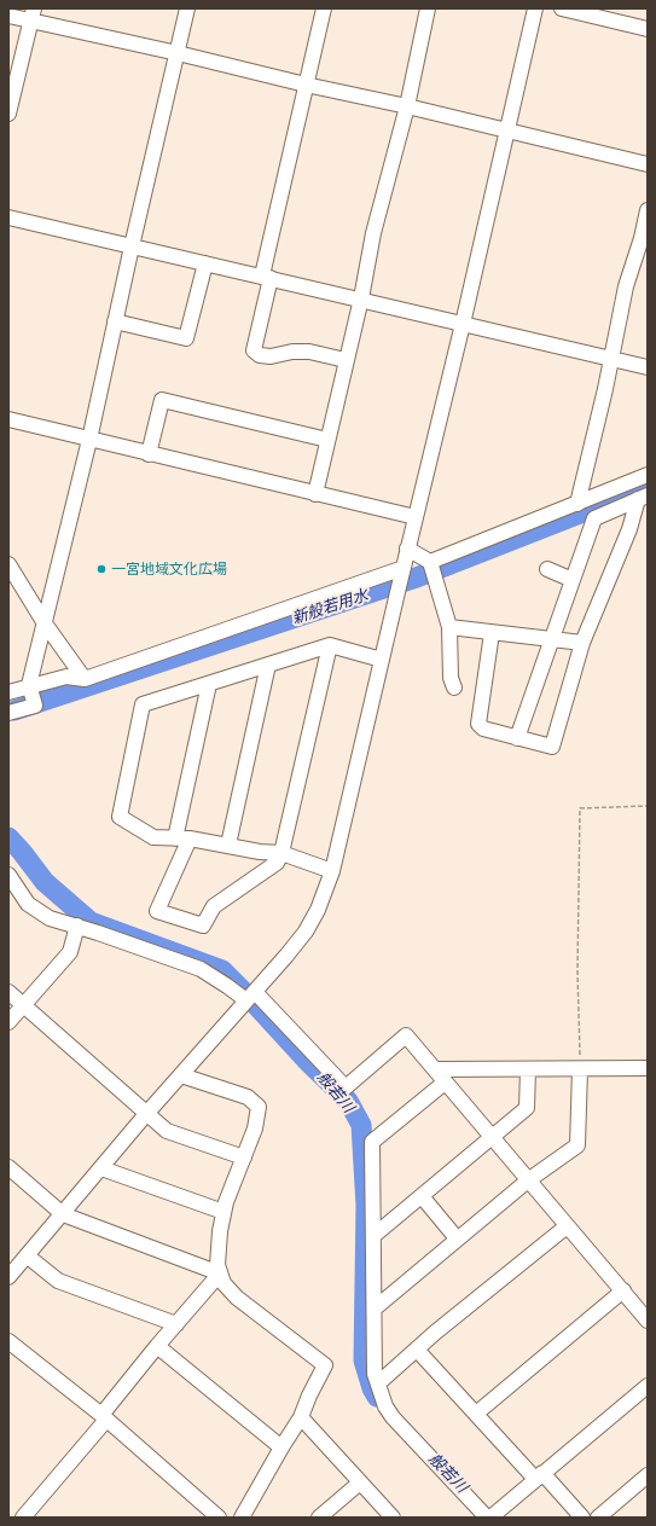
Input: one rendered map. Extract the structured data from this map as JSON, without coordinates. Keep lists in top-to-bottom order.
{
  "water": ["新般若用水", "般若川"],
  "places": ["一宮地域文化広場"]
}
